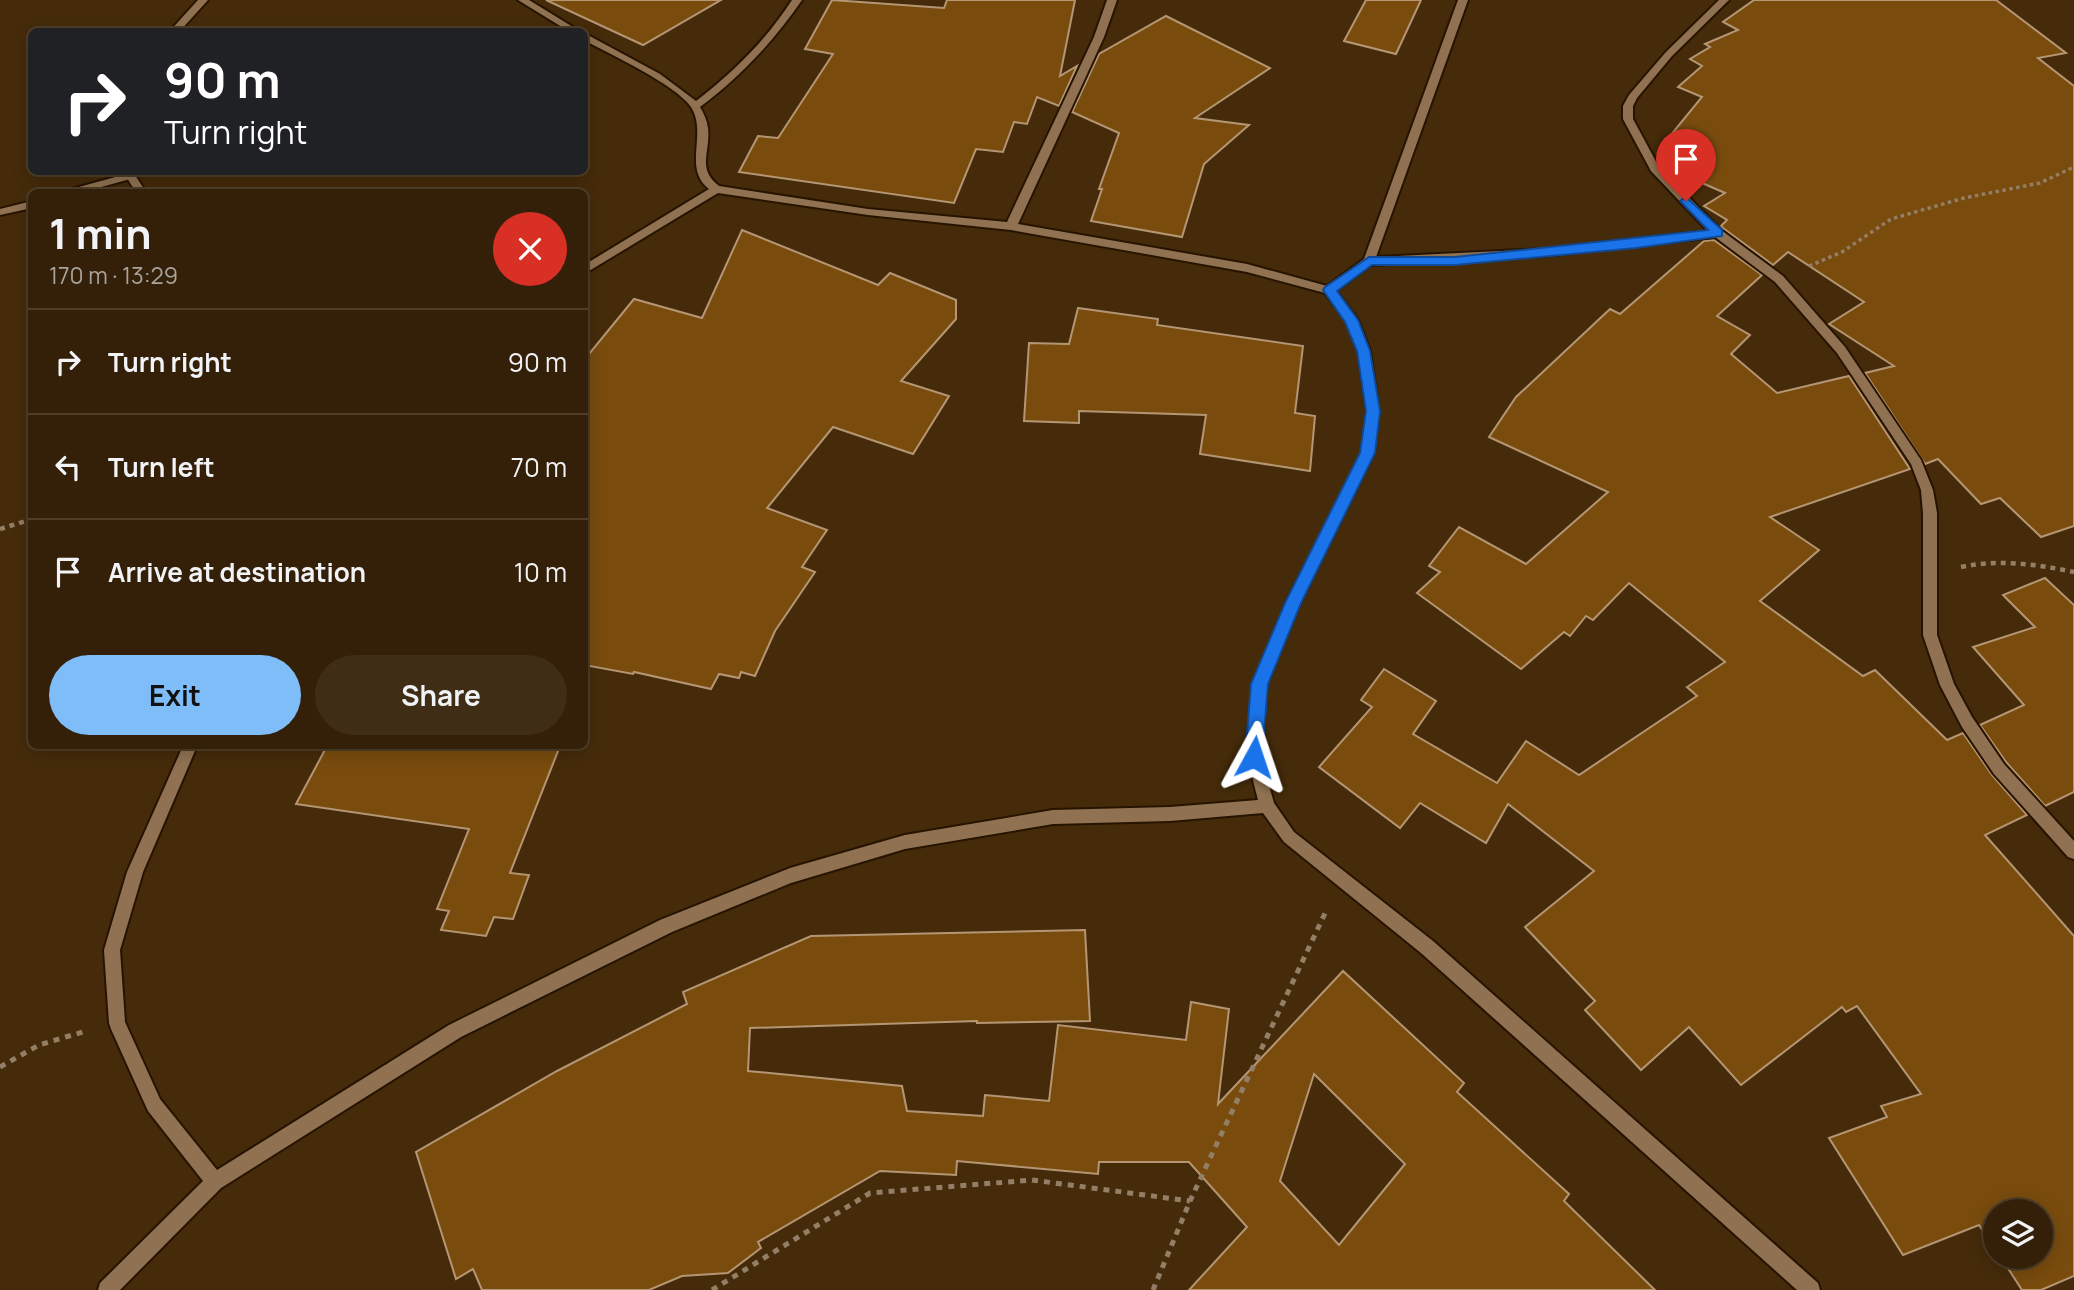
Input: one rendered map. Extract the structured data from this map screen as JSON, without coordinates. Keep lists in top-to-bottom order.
{
  "page": {
    "turn": ["90 m", "Turn right"],
    "heading": ["1 min", "170 m · 13:29"],
    "list": [
      {
        "name": "Turn right",
        "value": "90 m"
      },
      {
        "name": "Turn left",
        "value": "70 m"
      },
      {
        "name": "Arrive at destination",
        "value": "10 m"
      }
    ],
    "buttons": ["Exit", "Share"]
  }
}
